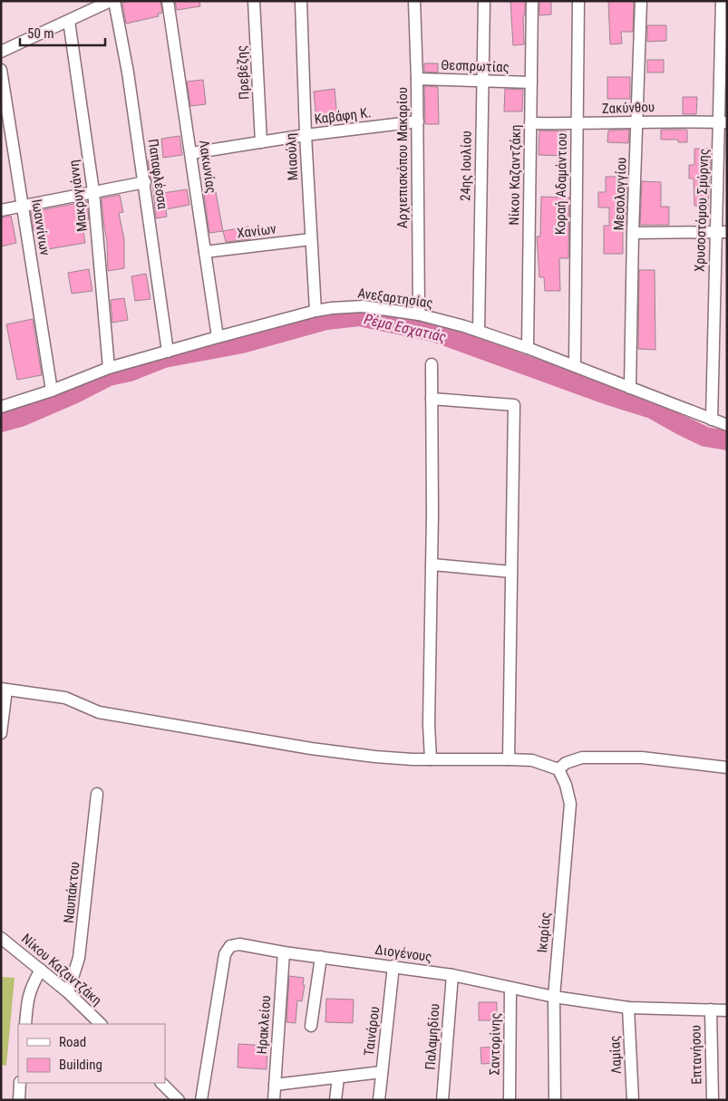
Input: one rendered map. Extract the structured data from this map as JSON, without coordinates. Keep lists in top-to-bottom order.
{
  "streets": {
    "street": [
      "Θεσπρωτίας",
      "Πρεβέζης",
      "Ζακύνθου",
      "Καβάφη Κ.",
      "Μιαούλη",
      "Αρχιεπισκόπου Μακαρίου",
      "24ης Ιουλίου",
      "Λακωνίας",
      "Παπαφλέσσα",
      "Νίκου Καζαντζάκη",
      "Κοραή Αδαμάντιου",
      "Μεσολογγίου",
      "Μακρυγιάννη",
      "Χρυσοστόμου Σμύρνης",
      "Ιωαννίνων",
      "Χανίων",
      "Ανεξαρτησίας",
      "Ναυπάκτου",
      "Ικαρίας",
      "Διογένους",
      "Ηρακλείου",
      "Ταινάρου",
      "Παλαμηδίου",
      "Σαντορίνης",
      "Λαμίας",
      "Επτανήσου"
    ]
  },
  "crossings": [
    ["Θεσπρωτίας", "Αρχιεπισκόπου Μακαρίου"],
    ["Θεσπρωτίας", "24ης Ιουλίου"],
    ["Θεσπρωτίας", "Νίκου Καζαντζάκη"],
    ["Πρεβέζης", "Καβάφη Κ."],
    ["Ζακύνθου", "Νίκου Καζαντζάκη"],
    ["Ζακύνθου", "Κοραή Αδαμάντιου"],
    ["Ζακύνθου", "Μεσολογγίου"],
    ["Ζακύνθου", "Χρυσοστόμου Σμύρνης"],
    ["Καβάφη Κ.", "Μιαούλη"],
    ["Καβάφη Κ.", "Αρχιεπισκόπου Μακαρίου"],
    ["Καβάφη Κ.", "Λακωνίας"],
    ["Μιαούλη", "Χανίων"],
    ["Μιαούλη", "Ανεξαρτησίας"],
    ["Αρχιεπισκόπου Μακαρίου", "Ανεξαρτησίας"],
    ["24ης Ιουλίου", "Ανεξαρτησίας"],
    ["Λακωνίας", "Χανίων"],
    ["Λακωνίας", "Ανεξαρτησίας"],
    ["Παπαφλέσσα", "Ανεξαρτησίας"],
    ["Νίκου Καζαντζάκη", "Ανεξαρτησίας"],
    ["Νίκου Καζαντζάκη", "Ναυπάκτου"],
    ["Κοραή Αδαμάντιου", "Ανεξαρτησίας"],
    ["Μεσολογγίου", "Ανεξαρτησίας"],
    ["Μακρυγιάννη", "Ανεξαρτησίας"],
    ["Χρυσοστόμου Σμύρνης", "Ανεξαρτησίας"],
    ["Ιωαννίνων", "Ανεξαρτησίας"],
    ["Ικαρίας", "Διογένους"],
    ["Διογένους", "Ηρακλείου"],
    ["Διογένους", "Ταινάρου"],
    ["Διογένους", "Παλαμηδίου"],
    ["Διογένους", "Σαντορίνης"],
    ["Διογένους", "Λαμίας"],
    ["Διογένους", "Επτανήσου"]
  ],
  "water": ["Ρέμα Εσχατιάς"],
  "legend": ["Road", "Building"],
  "scale_bar": "50 m"
}
